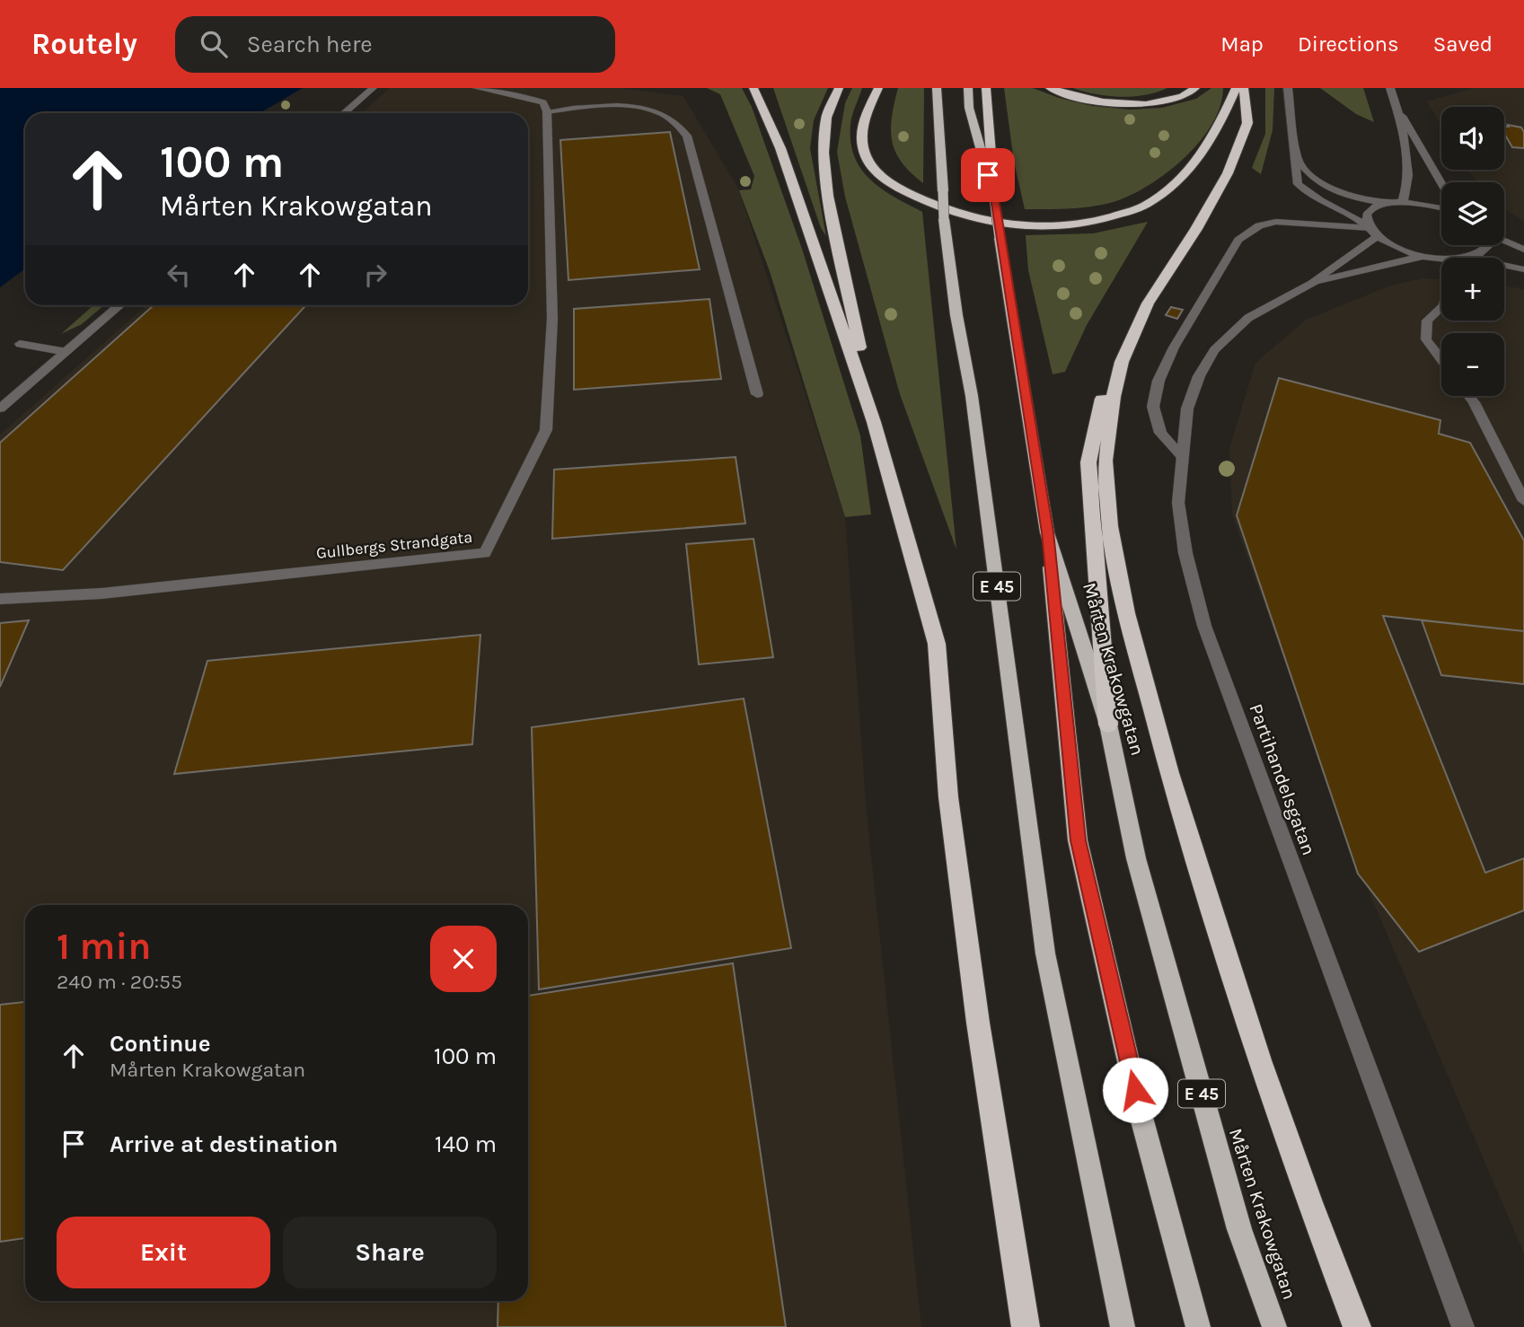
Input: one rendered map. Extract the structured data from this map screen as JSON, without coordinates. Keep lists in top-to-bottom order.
{
  "streets": {
    "highway": ["E 45", "Mårten Krakowgatan"],
    "street": ["Gullbergs Strandgata", "Partihandelsgatan"]
  },
  "page": {
    "header": "Routely",
    "search": "Search here",
    "nav": ["Map", "Directions", "Saved"],
    "map_buttons": ["+", "−"],
    "turn": ["100 m", "Mårten Krakowgatan"],
    "heading": ["1 min", "240 m · 20:55"],
    "list": [
      {
        "name": "Continue",
        "note": "Mårten Krakowgatan",
        "value": "100 m"
      },
      {
        "name": "Arrive at destination",
        "value": "140 m"
      }
    ],
    "buttons": ["Exit", "Share"]
  }
}
